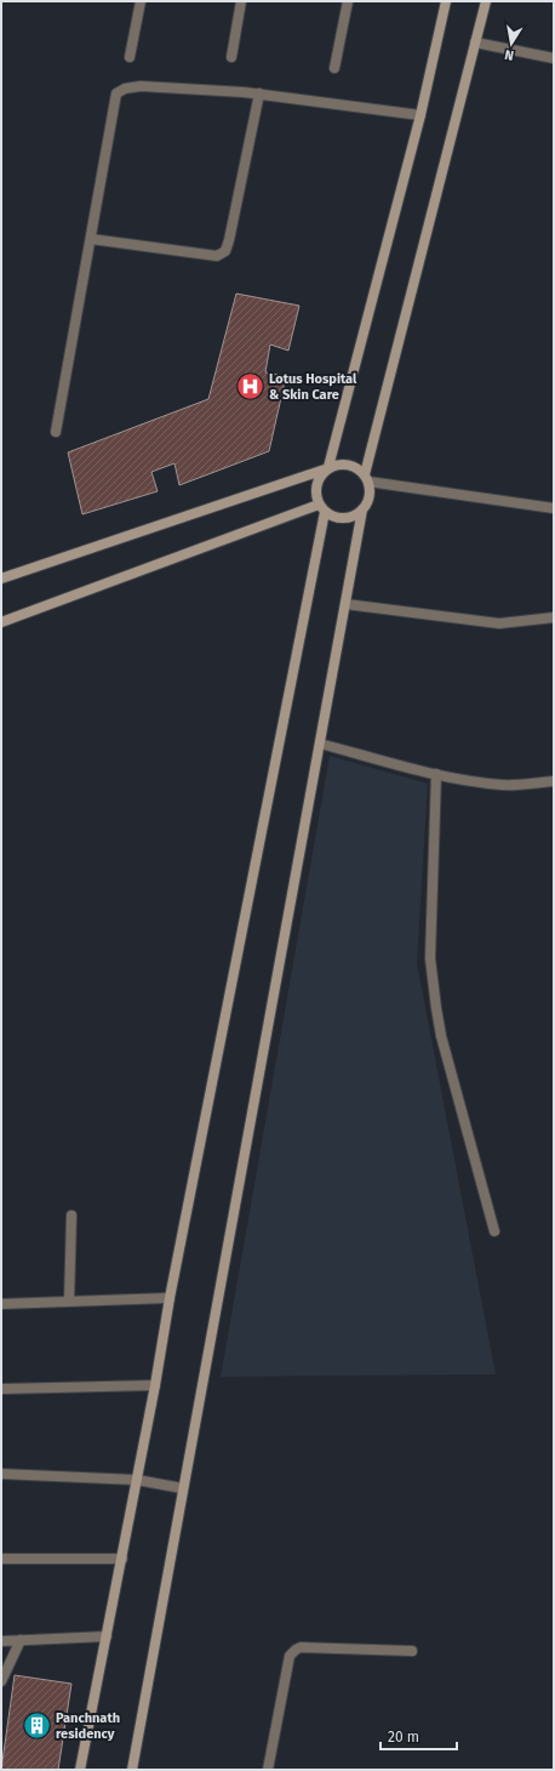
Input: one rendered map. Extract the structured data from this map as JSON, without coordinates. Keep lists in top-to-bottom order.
{
  "places": {
    "hospital": ["Lotus Hospital & Skin Care"],
    "building": ["Panchnath residency"]
  },
  "scale_bar": "20 m",
  "north": "bottom"
}
